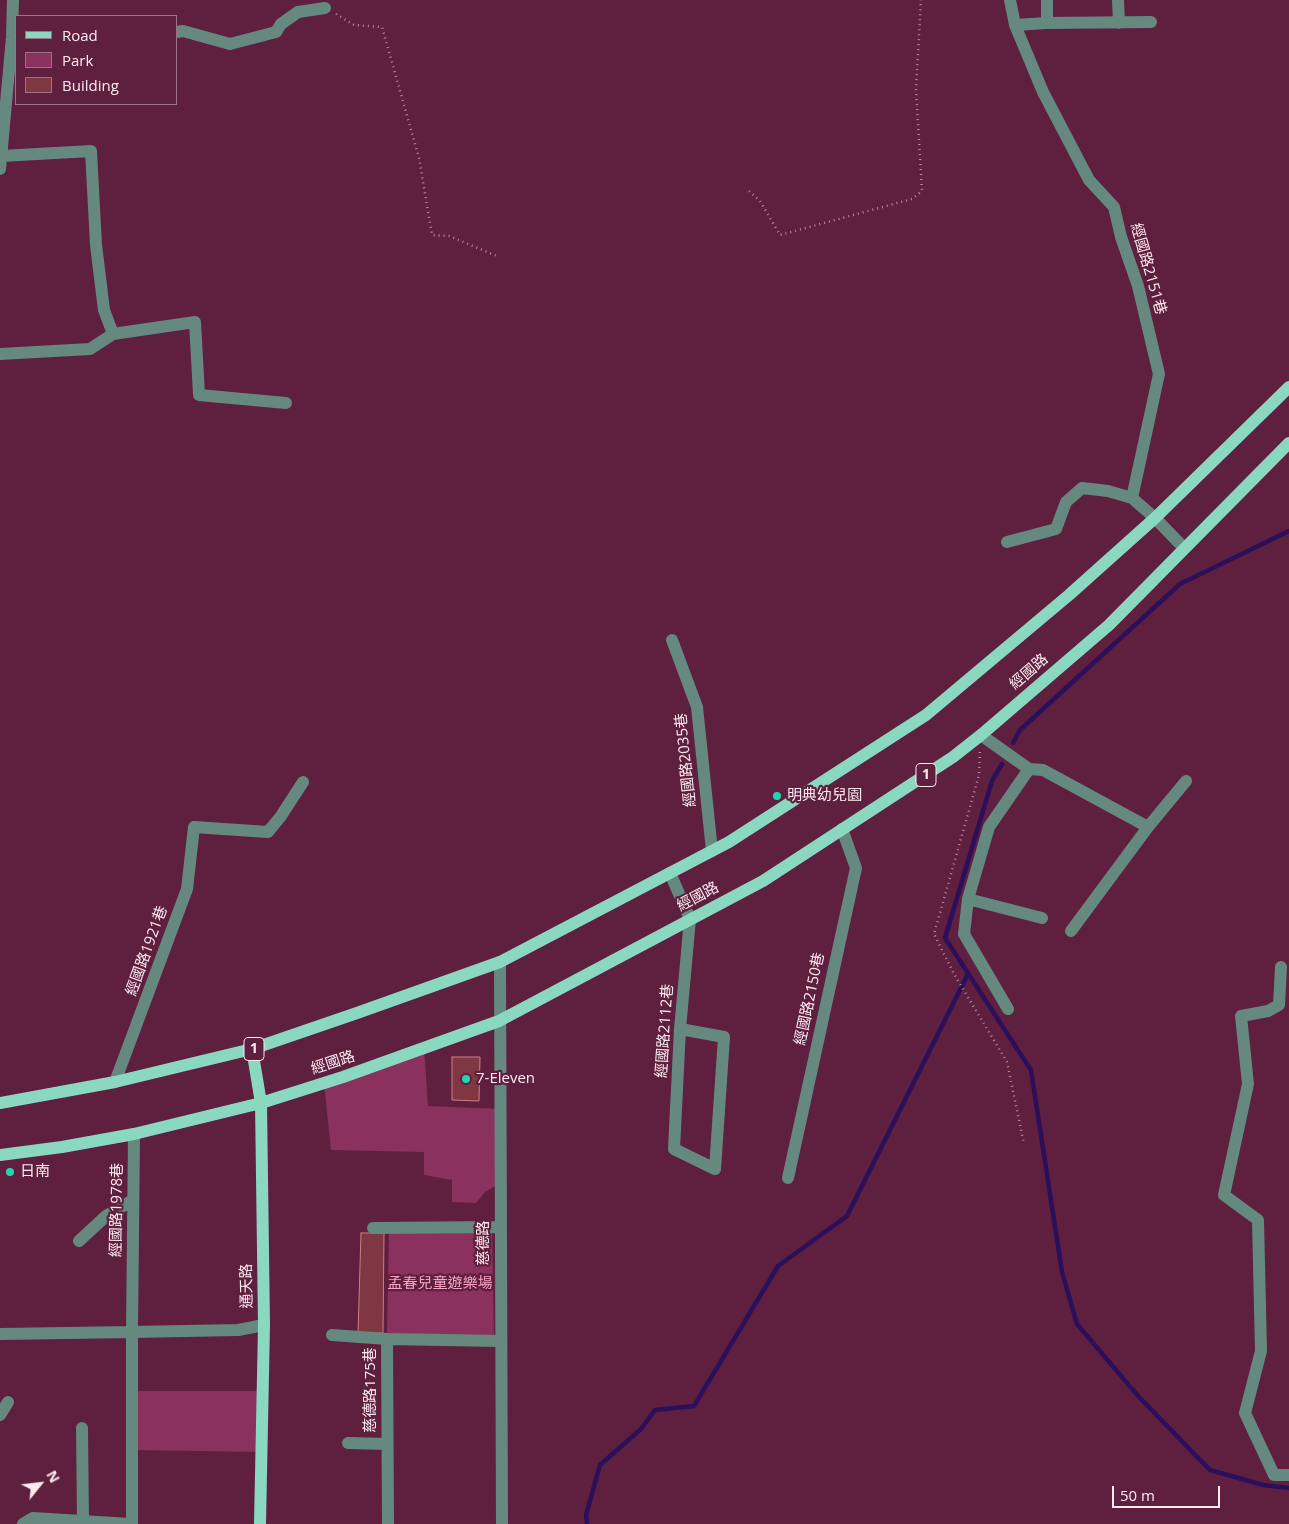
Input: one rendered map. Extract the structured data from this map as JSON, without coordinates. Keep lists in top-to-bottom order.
{
  "streets": {
    "main road": ["經國路", "1", "通天路"],
    "street": [
      "經國路2151巷",
      "經國路2035巷",
      "經國路1921巷",
      "經國路2150巷",
      "經國路2112巷",
      "經國路1978巷",
      "慈德路",
      "慈德路175巷"
    ]
  },
  "crossings": [
    ["經國路", "經國路2150巷"],
    ["經國路", "經國路2112巷"],
    ["經國路", "經國路1978巷"],
    ["經國路", "慈德路"],
    ["經國路", "通天路"],
    ["經國路2035巷", "1"],
    ["1", "經國路1921巷"],
    ["1", "經國路2112巷"],
    ["1", "慈德路"],
    ["1", "通天路"],
    ["慈德路", "慈德路175巷"]
  ],
  "parks": ["孟春兒童遊樂場"],
  "places": ["明典幼兒園", "7-Eleven", "日南"],
  "legend": ["Road", "Park", "Building"],
  "scale_bar": "50 m",
  "north": "top right"
}
